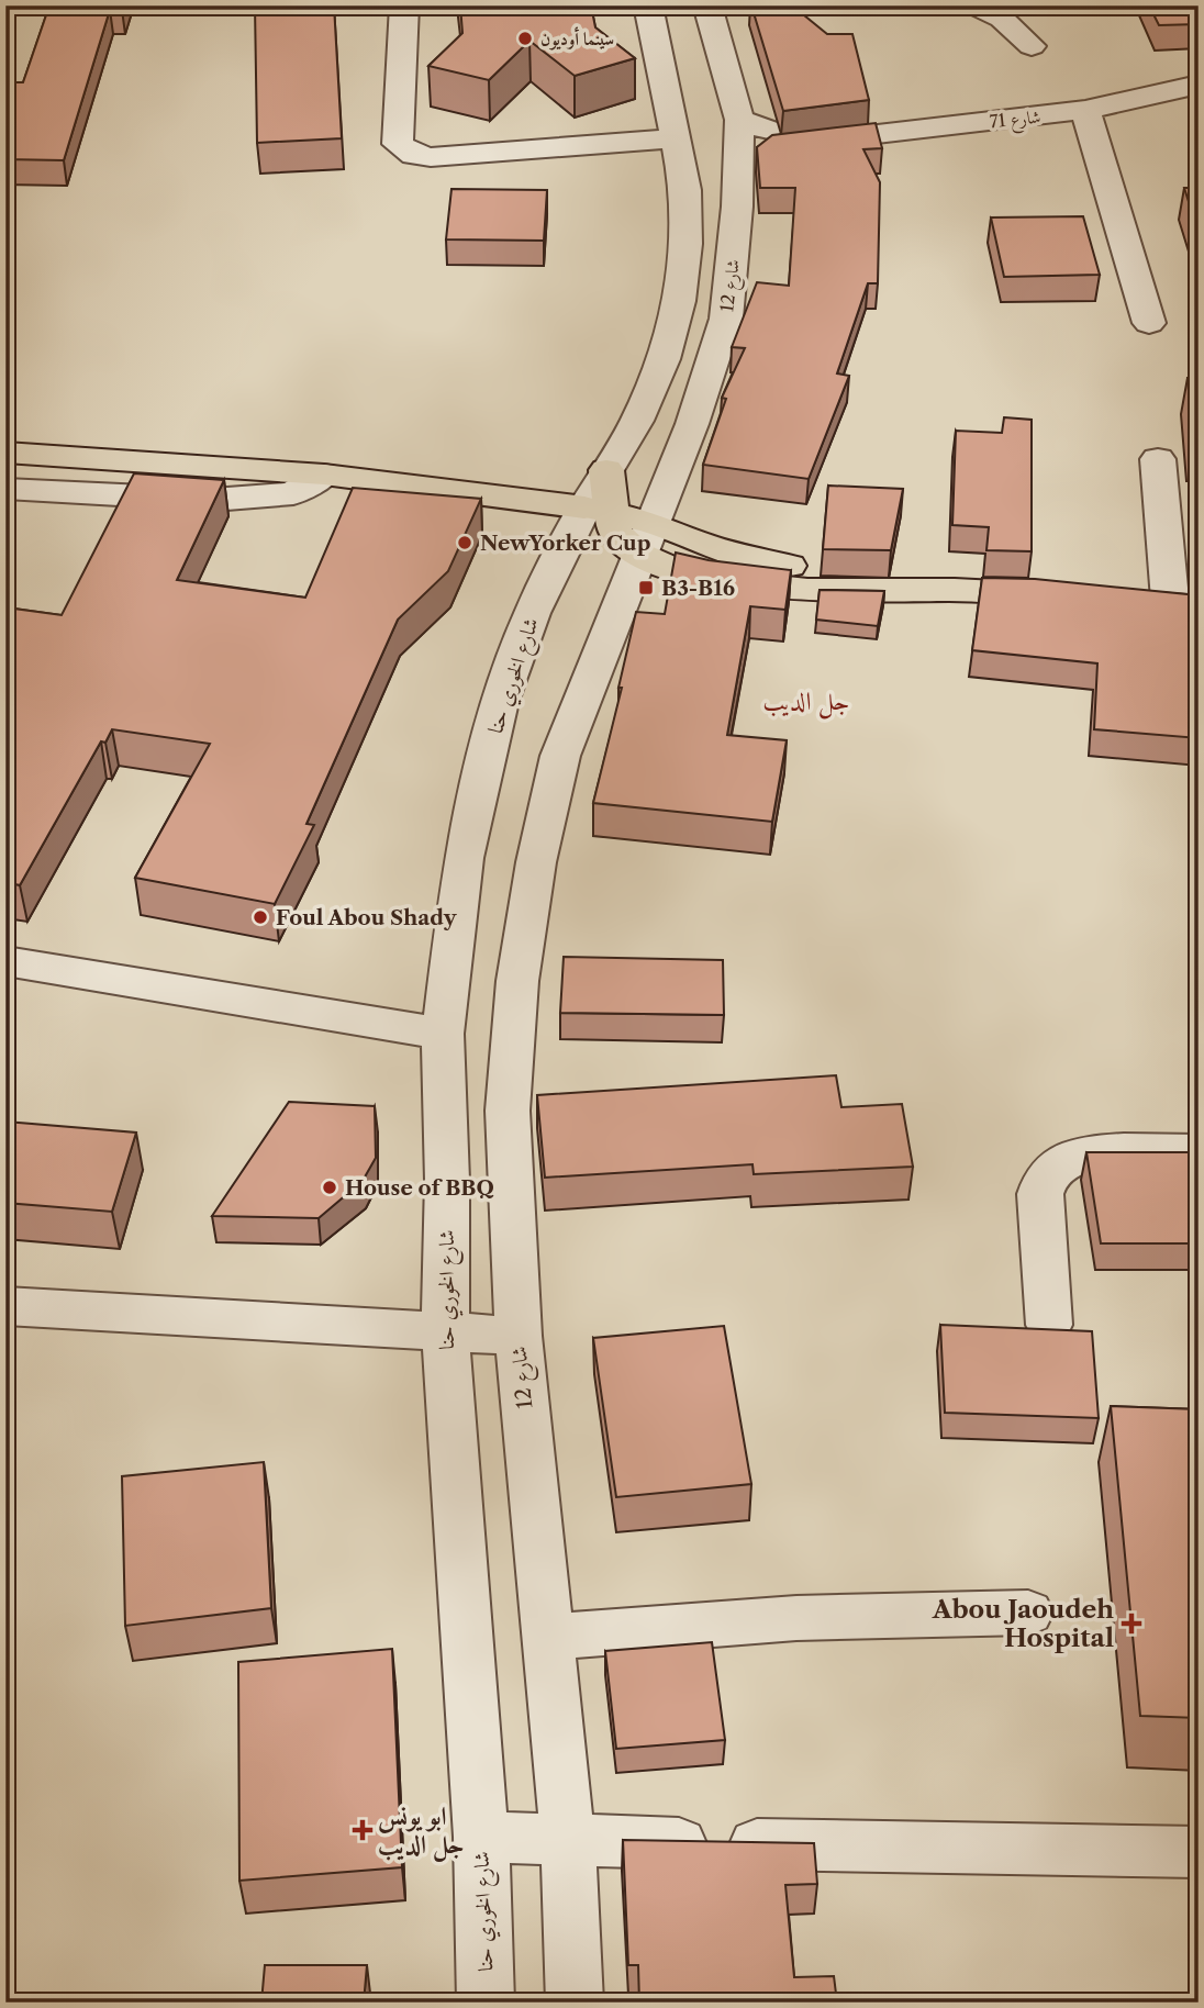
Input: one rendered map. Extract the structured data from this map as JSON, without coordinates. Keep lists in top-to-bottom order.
{
  "streets": {
    "street": ["شارع 71", "شارع 12", "شارع الخوري حنا"]
  },
  "crossings": [
    ["شارع 71", "شارع 12"]
  ],
  "districts": ["جل الديب"],
  "places": {
    "other": [
      "سينما أوديون",
      "NewYorker Cup",
      "Foul Abou Shady",
      "House of BBQ"
    ],
    "transit": ["B3-B16"],
    "health": ["Abou Jaoudeh Hospital", "ابو يونس جل الديب"]
  }
}
